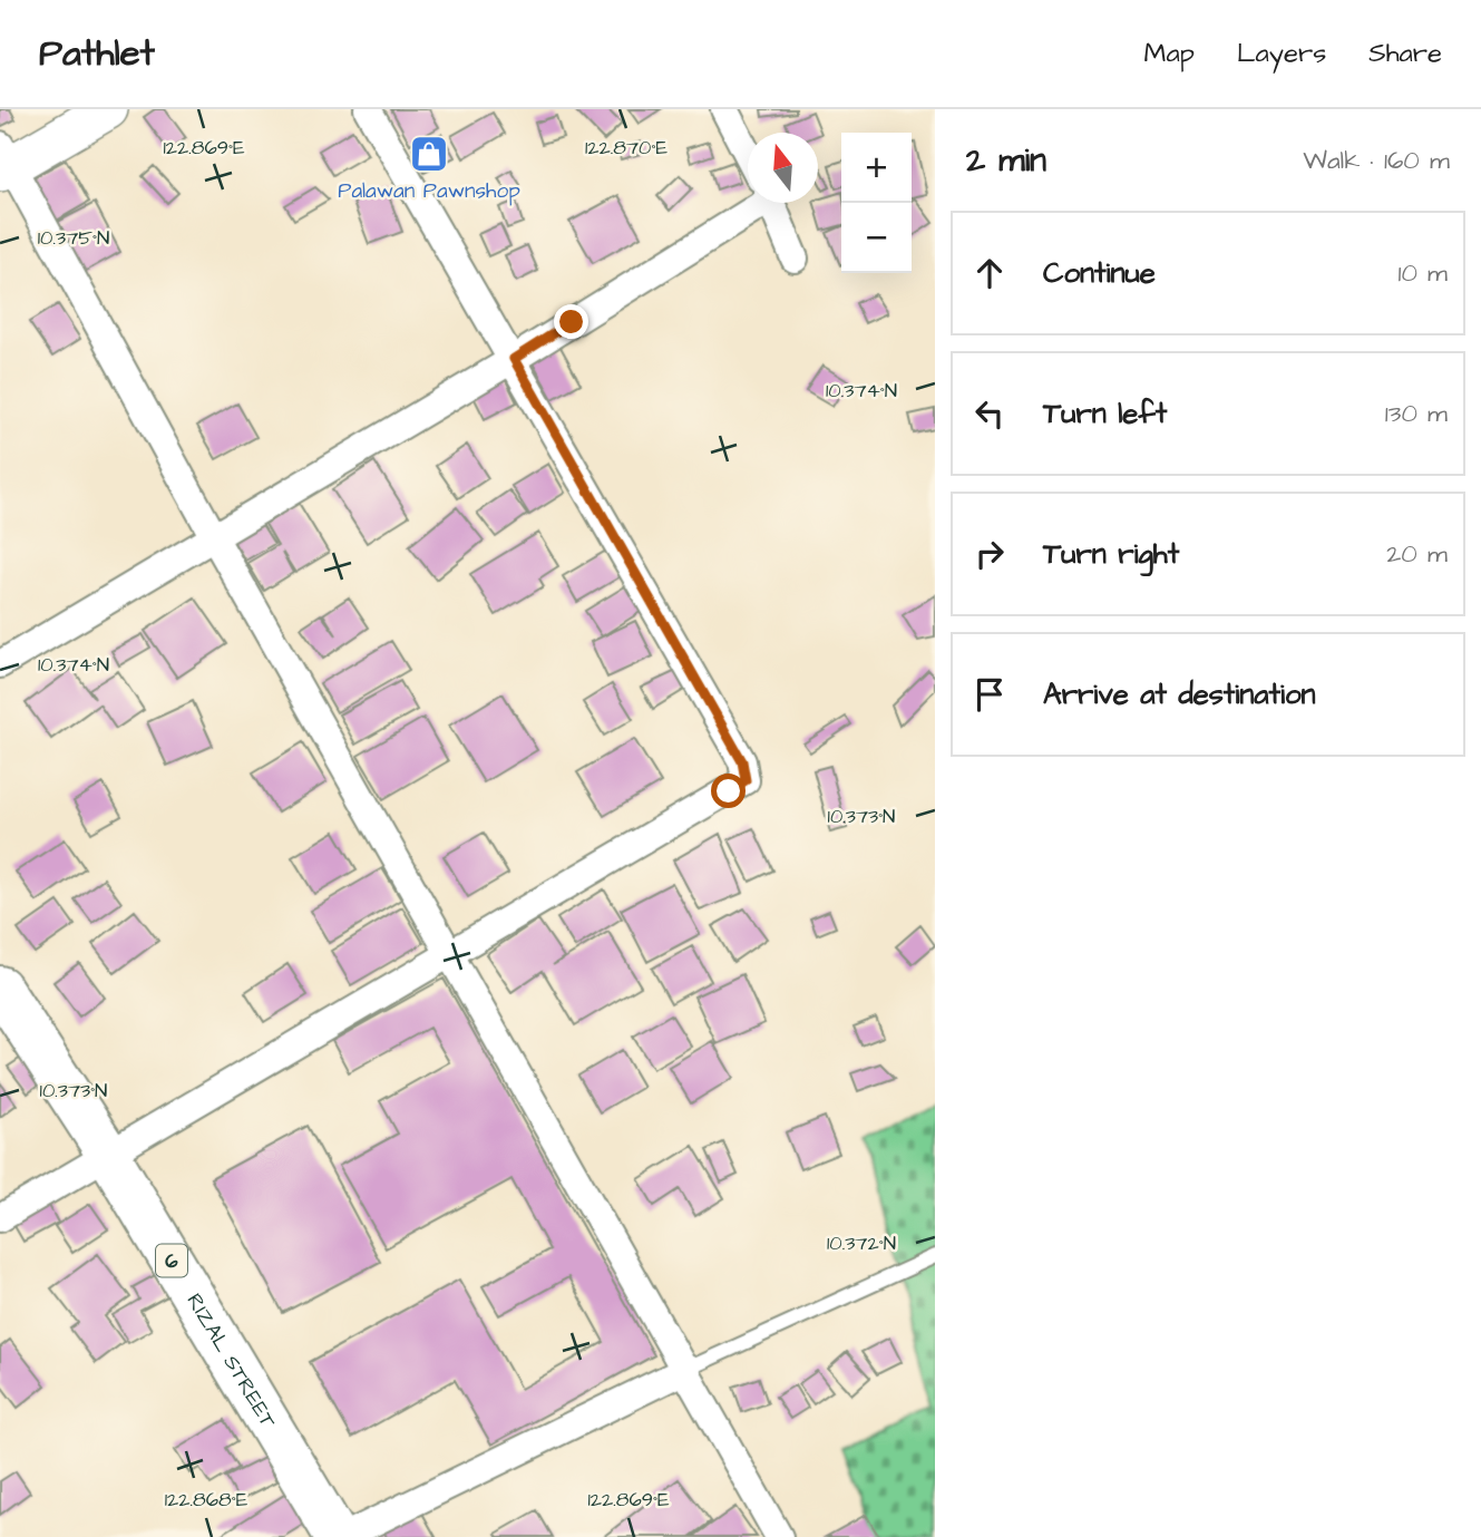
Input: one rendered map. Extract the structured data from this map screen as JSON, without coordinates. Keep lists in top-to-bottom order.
{
  "streets": {
    "highway": ["6", "RIZAL STREET"]
  },
  "places": {
    "shop": ["Palawan Pawnshop"]
  },
  "north": "top",
  "page": {
    "header": "Pathlet",
    "nav": ["Map", "Layers", "Share"],
    "heading": ["2 min", "Walk · 160 m"],
    "map_buttons": ["+", "−"],
    "list": [
      ["Continue", "10 m"],
      ["Turn left", "130 m"],
      ["Turn right", "20 m"],
      "Arrive at destination"
    ]
  },
  "coordinates": [
    "122.869°E",
    "122.870°E",
    "10.375°N",
    "10.374°N",
    "10.373°N",
    "10.372°N",
    "122.868°E"
  ]
}
